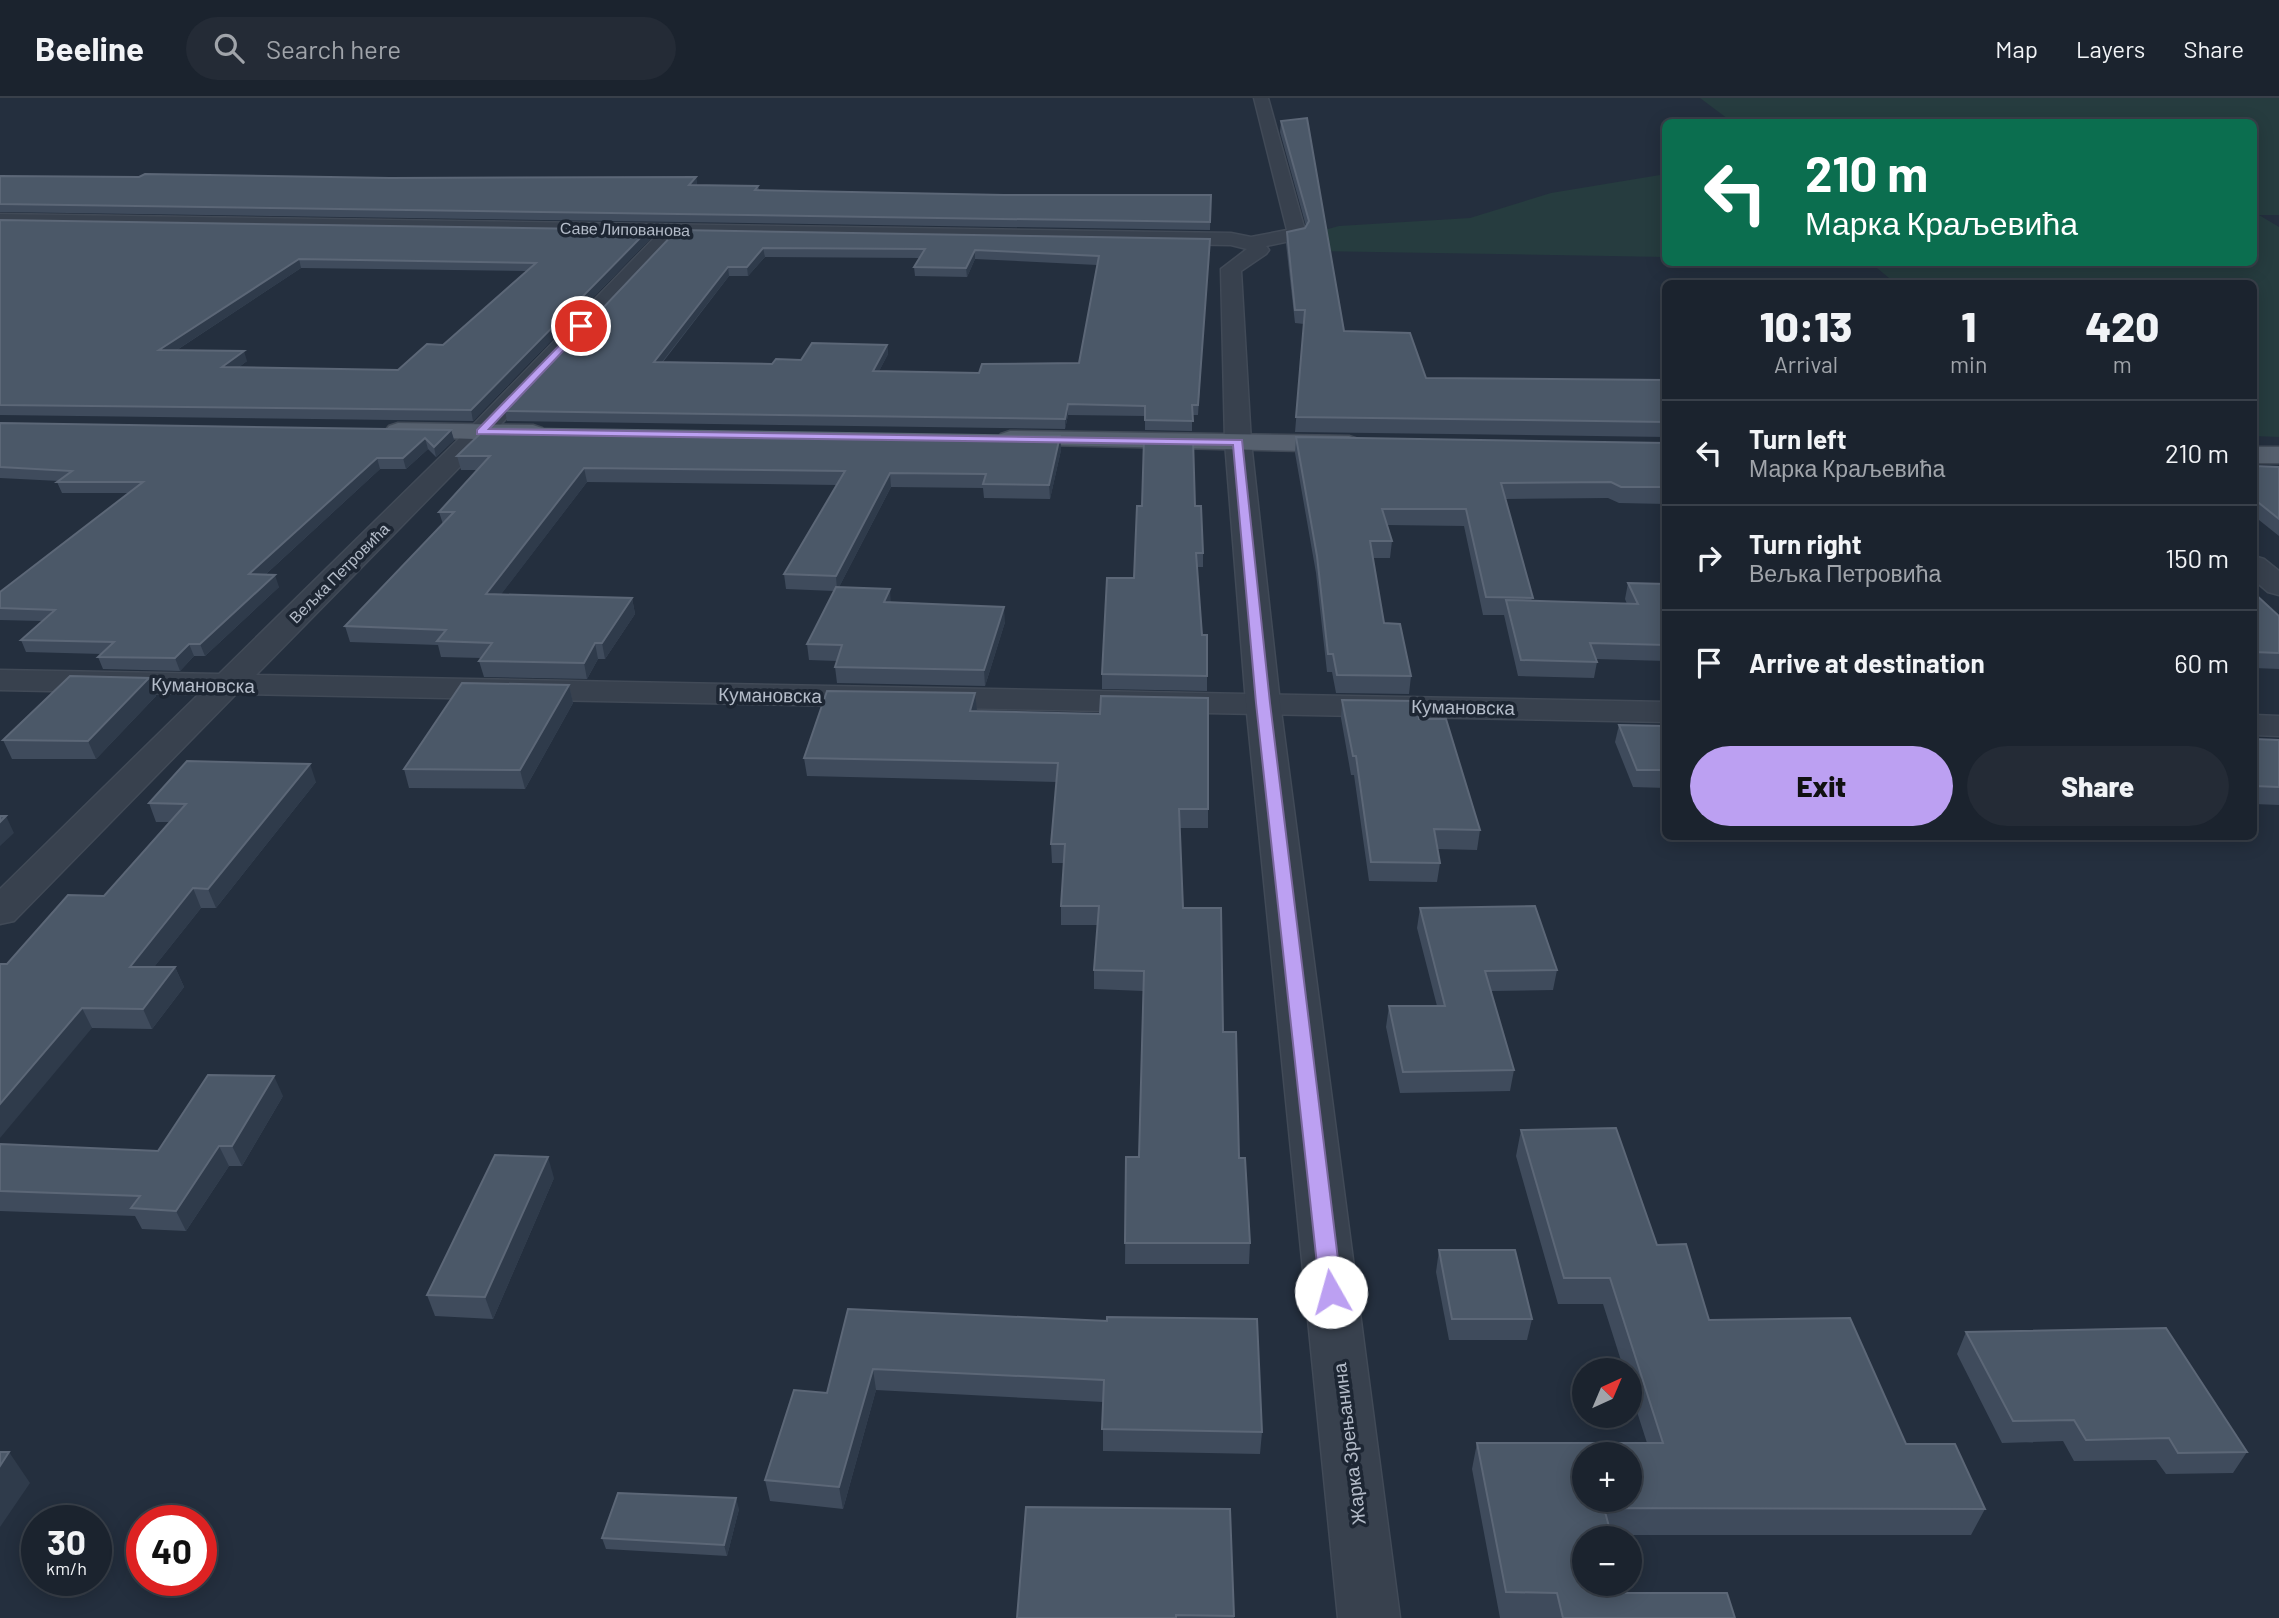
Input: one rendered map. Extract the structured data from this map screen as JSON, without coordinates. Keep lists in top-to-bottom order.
{
  "streets": {
    "street": [
      "Саве Липованова",
      "Вељка Петровића",
      "Кумановска",
      "Жарка Зрењанина"
    ]
  },
  "crossings": [
    ["Саве Липованова", "Вељка Петровића"],
    ["Саве Липованова", "Жарка Зрењанина"],
    ["Вељка Петровића", "Кумановска"],
    ["Кумановска", "Жарка Зрењанина"]
  ],
  "north": "top right",
  "page": {
    "header": "Beeline",
    "search": "Search here",
    "nav": ["Map", "Layers", "Share"],
    "turn": ["210 m", "Марка Краљевића"],
    "eta": [
      "10:13",
      "Arrival",
      "1",
      "min",
      "420",
      "m"
    ],
    "list": [
      {
        "name": "Turn left",
        "note": "Марка Краљевића",
        "value": "210 m"
      },
      {
        "name": "Turn right",
        "note": "Вељка Петровића",
        "value": "150 m"
      },
      {
        "name": "Arrive at destination",
        "value": "60 m"
      }
    ],
    "buttons": ["Exit", "Share"],
    "map_buttons": ["+", "−"],
    "speed": "30 km/h",
    "limit": "40"
  }
}
